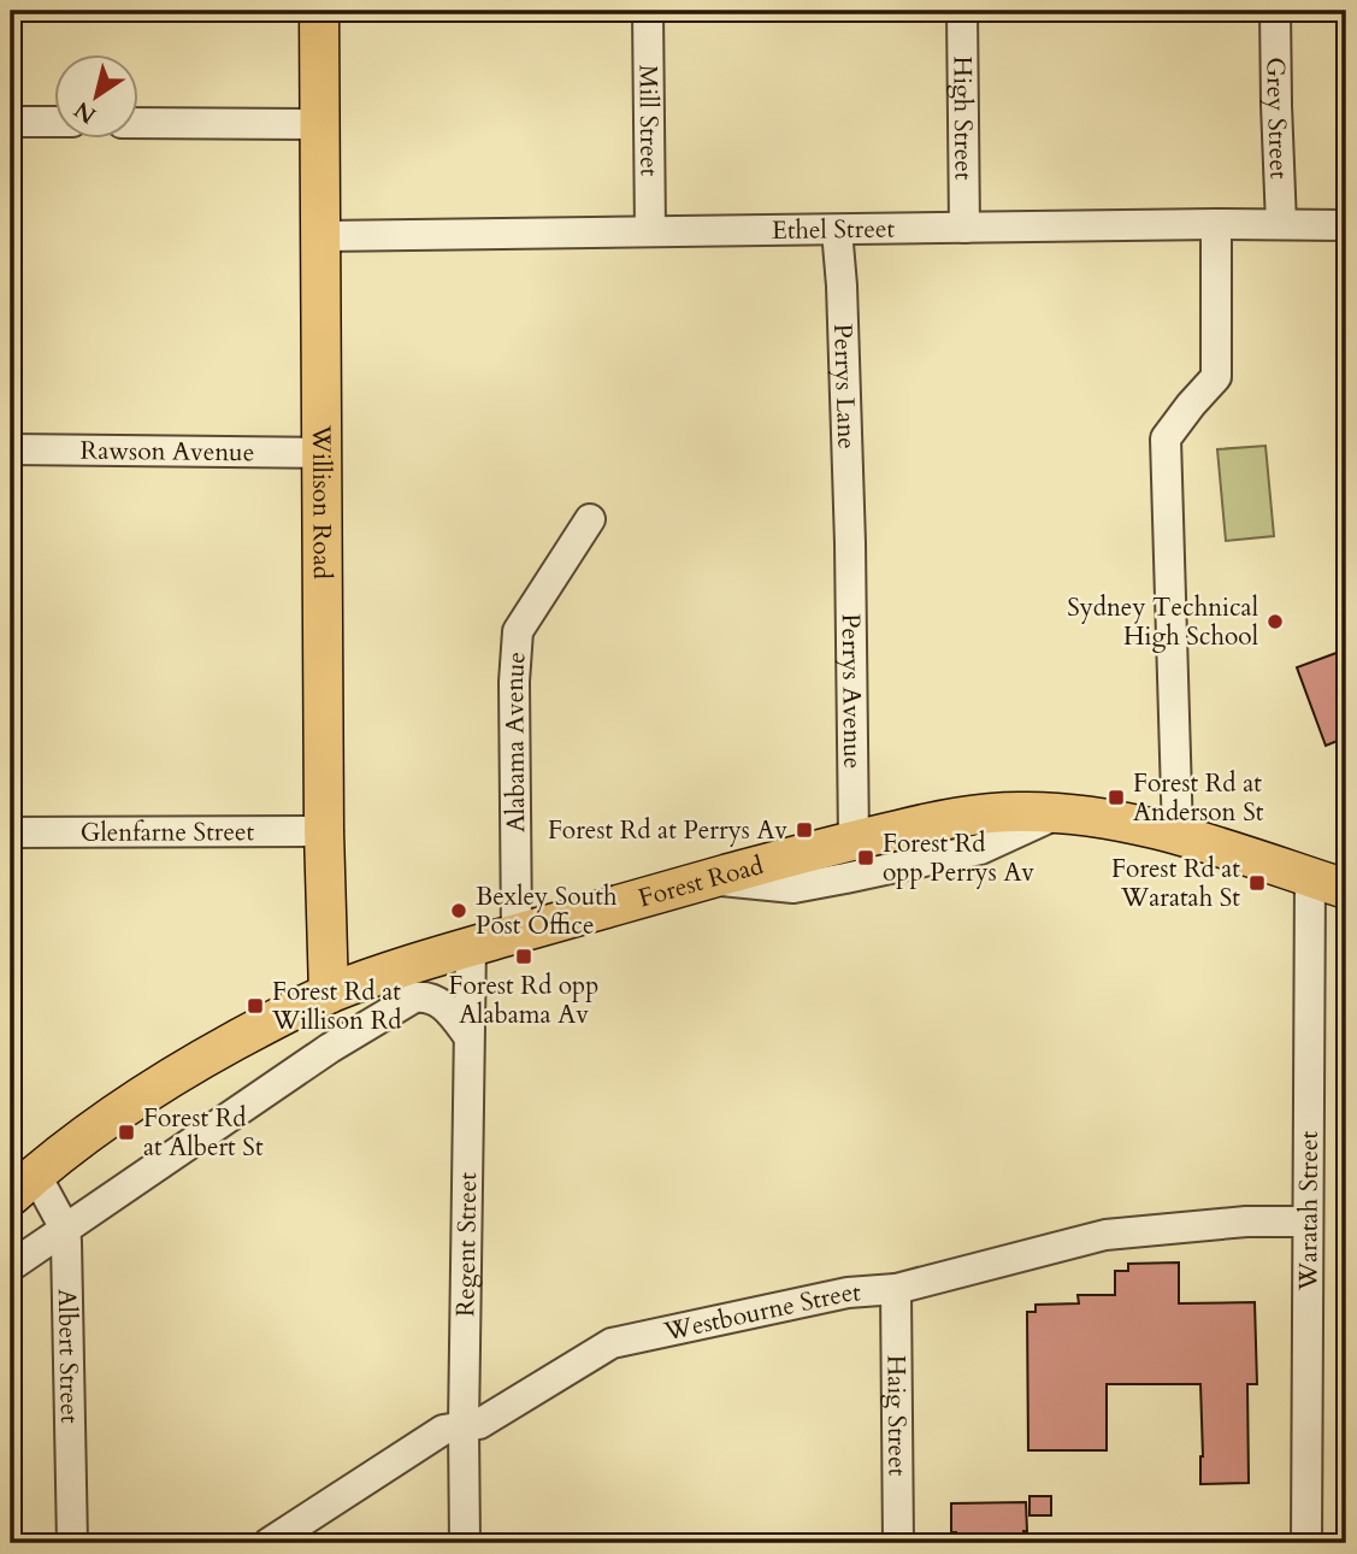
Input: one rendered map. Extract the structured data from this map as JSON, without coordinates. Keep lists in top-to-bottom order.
{
  "streets": {
    "main road": ["Willison Road", "Forest Road"],
    "street": [
      "Grey Street",
      "High Street",
      "Mill Street",
      "Ethel Street",
      "Perrys Lane",
      "Rawson Avenue",
      "Perrys Avenue",
      "Alabama Avenue",
      "Glenfarne Street",
      "Waratah Street",
      "Regent Street",
      "Westbourne Street",
      "Albert Street",
      "Haig Street"
    ]
  },
  "crossings": [
    ["Grey Street", "Ethel Street"],
    ["High Street", "Ethel Street"],
    ["Mill Street", "Ethel Street"],
    ["Ethel Street", "Perrys Lane"],
    ["Ethel Street", "Willison Road"],
    ["Perrys Lane", "Perrys Avenue"],
    ["Rawson Avenue", "Willison Road"],
    ["Willison Road", "Glenfarne Street"],
    ["Willison Road", "Forest Road"],
    ["Perrys Avenue", "Forest Road"],
    ["Alabama Avenue", "Forest Road"],
    ["Forest Road", "Waratah Street"],
    ["Forest Road", "Regent Street"],
    ["Forest Road", "Albert Street"],
    ["Waratah Street", "Westbourne Street"],
    ["Regent Street", "Westbourne Street"],
    ["Westbourne Street", "Haig Street"]
  ],
  "places": {
    "other": ["Sydney Technical High School", "Bexley South Post Office"],
    "transit": [
      "Forest Rd at Anderson St",
      "Forest Rd at Perrys Av",
      "Forest Rd opp Perrys Av",
      "Forest Rd at Waratah St",
      "Forest Rd opp Alabama Av",
      "Forest Rd at Willison Rd",
      "Forest Rd at Albert St"
    ]
  },
  "north": "bottom left"
}
